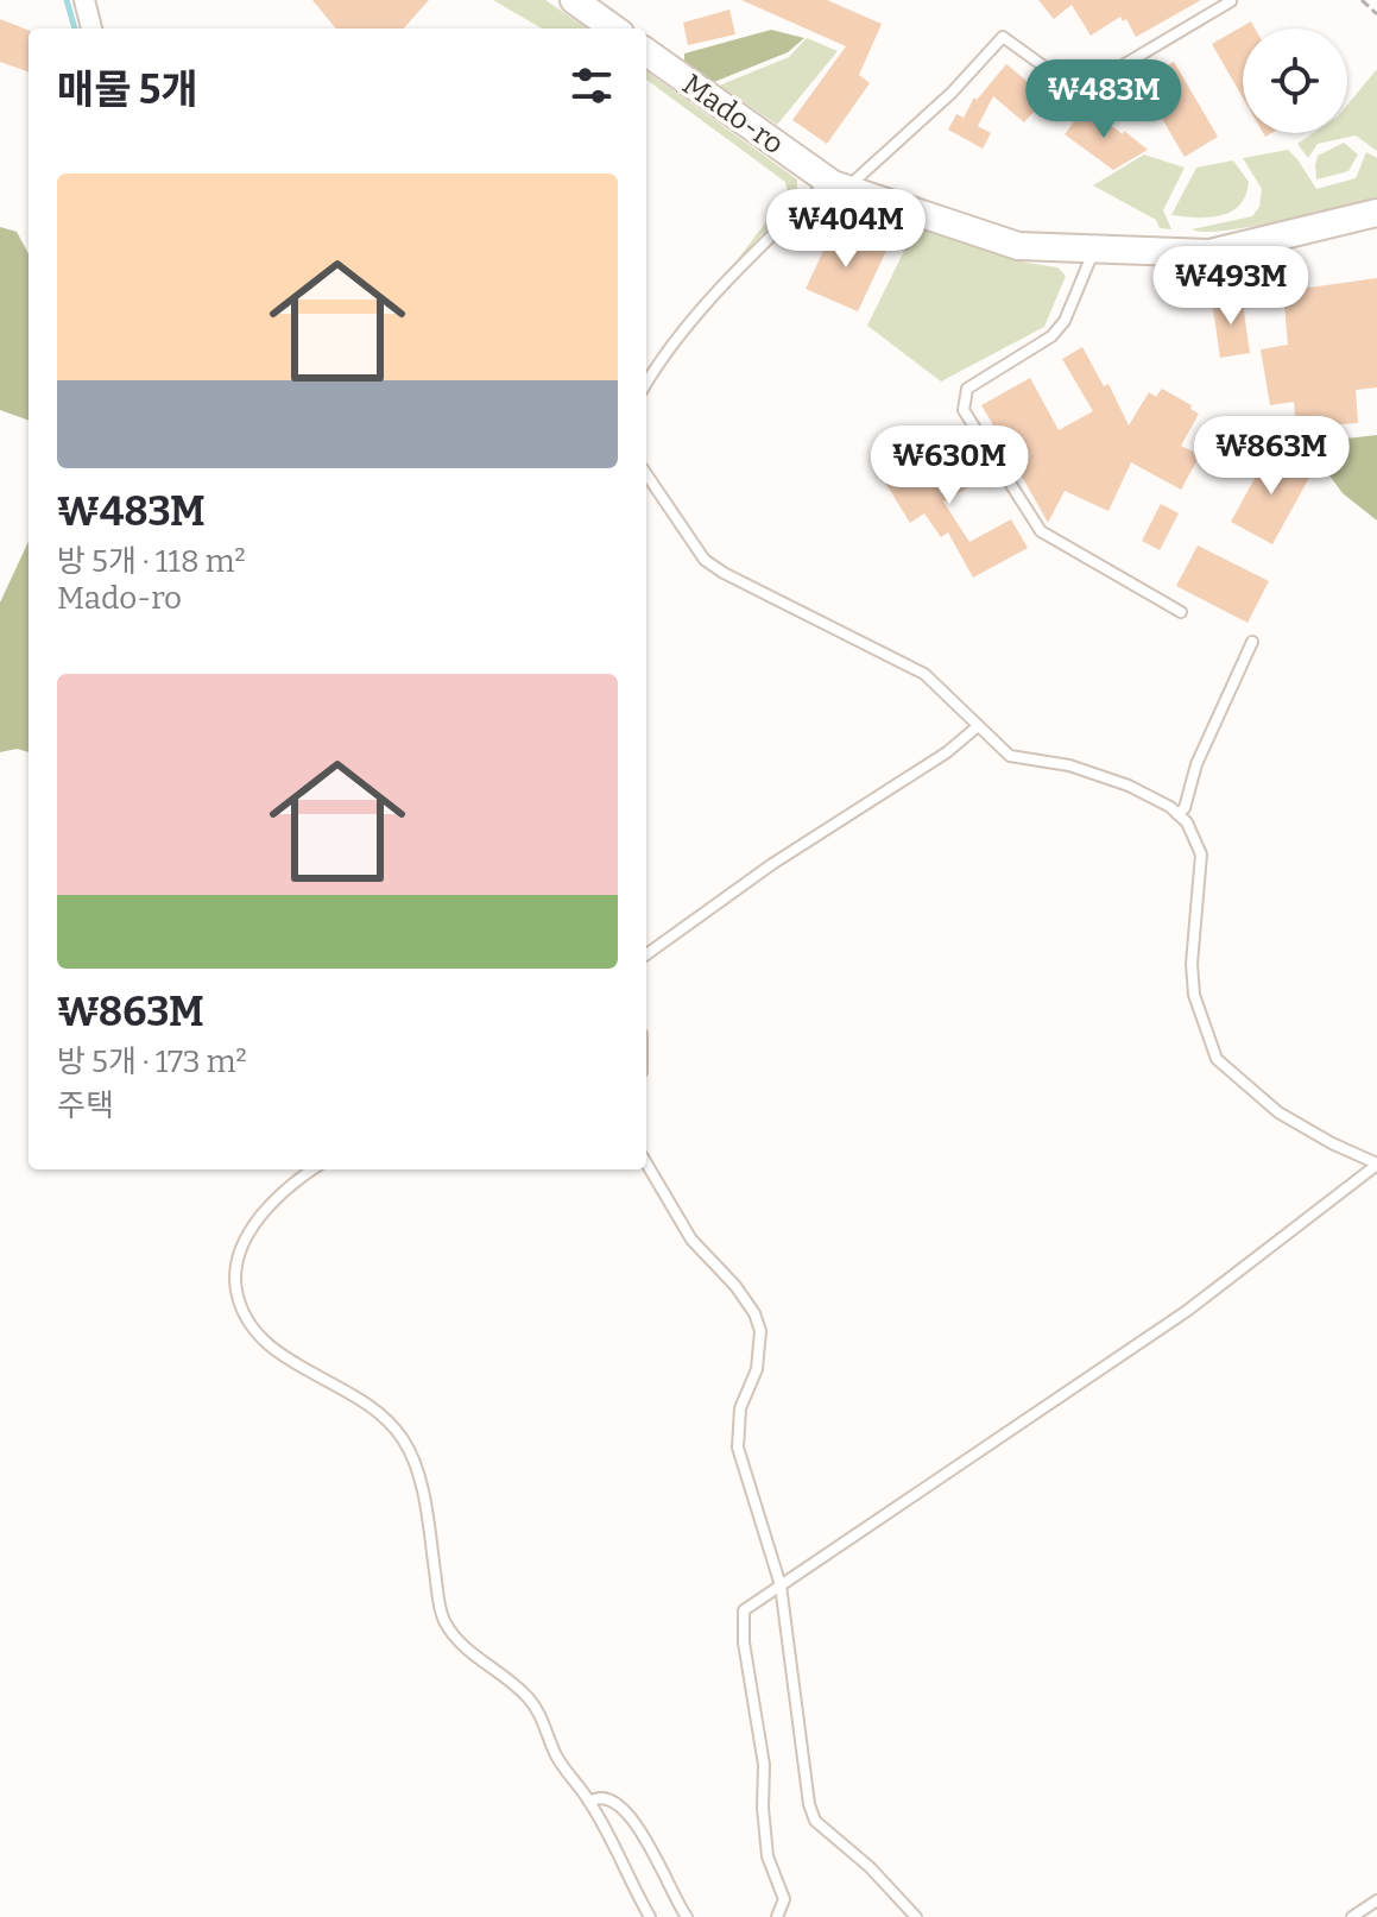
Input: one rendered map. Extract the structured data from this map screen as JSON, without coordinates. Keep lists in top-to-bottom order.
{
  "streets": {
    "main road": ["Mado-ro"]
  },
  "page": {
    "heading": "매물 5개",
    "price": [
      "₩483M",
      "₩404M",
      "₩493M",
      "₩863M",
      "₩630M"
    ],
    "list": [
      {
        "name": "₩483M",
        "note": "방 5개 · 118 m² · Mado-ro"
      },
      {
        "name": "₩863M",
        "note": "방 5개 · 173 m² · 주택"
      }
    ]
  }
}
